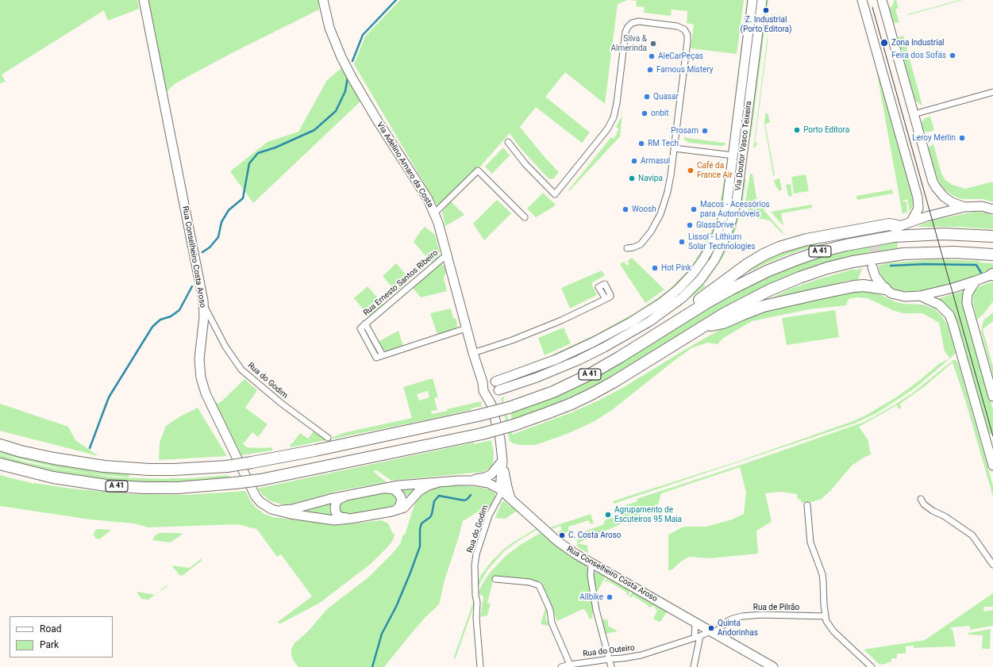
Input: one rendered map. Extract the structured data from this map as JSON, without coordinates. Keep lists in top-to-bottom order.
{
  "streets": {
    "highway": ["A 41"],
    "main road": ["Via Doutor Vasco Teixeira", "Via Adelino Amaro da Costa", "Rua Conselheiro Costa Aroso"],
    "street": [
      "Rua Ernesto Santos Ribeiro",
      "Rua do Godim",
      "Rua de Pilrão",
      "Rua do Outeiro"
    ]
  },
  "crossings": [
    ["Via Doutor Vasco Teixeira", "Via Adelino Amaro da Costa"],
    ["Via Adelino Amaro da Costa", "Rua Conselheiro Costa Aroso"],
    ["Via Adelino Amaro da Costa", "Rua Ernesto Santos Ribeiro"],
    ["Via Adelino Amaro da Costa", "Rua do Godim"],
    ["Rua Conselheiro Costa Aroso", "Rua do Godim"],
    ["Rua Conselheiro Costa Aroso", "Rua de Pilrão"],
    ["Rua Conselheiro Costa Aroso", "Rua do Outeiro"],
    ["Rua de Pilrão", "Rua do Outeiro"]
  ],
  "places": [
    "Z. Industrial (Porto Editora)",
    "Zona Industrial",
    "Silva & Almerinda",
    "Feira dos Sofás",
    "AleCarPeças",
    "Famous Mistery",
    "Quasar",
    "onbit",
    "Porto Editora",
    "Prosam",
    "Leroy Merlin",
    "RM Tech",
    "Armasul",
    "Café da France Air",
    "Navipa",
    "Woosh",
    "Macos - Acessórios para Automóveis",
    "GlassDrive",
    "Lissol - Lithium Solar Technologies",
    "Hot Pink",
    "Agrupamento de Escuteiros 95 Maia",
    "C. Costa Aroso",
    "Allbike",
    "Quinta Andorinhas"
  ],
  "legend": ["Road", "Park"]
}
